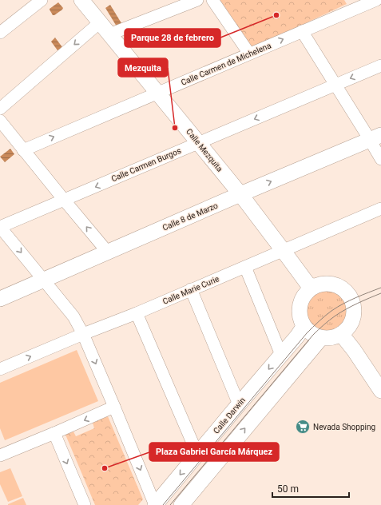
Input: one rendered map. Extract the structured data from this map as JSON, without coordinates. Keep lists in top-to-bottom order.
{
  "streets": {
    "street": [
      "Calle Carmen de Michelena",
      "Calle Mezquita",
      "Calle Carmen Burgos",
      "Calle 8 de Marzo",
      "Calle Marie Curie",
      "Calle Darwin"
    ]
  },
  "crossings": [
    ["Calle Carmen de Michelena", "Calle Mezquita"],
    ["Calle Mezquita", "Calle Carmen Burgos"],
    ["Calle Mezquita", "Calle 8 de Marzo"],
    ["Calle Mezquita", "Calle Marie Curie"],
    ["Calle Mezquita", "Calle Darwin"]
  ],
  "one_way": ["Calle Carmen Burgos", "Calle 8 de Marzo"],
  "places": {
    "other": ["Parque 28 de febrero", "Mezquita", "Plaza Gabriel García Márquez"],
    "supermarket": ["Nevada Shopping"]
  },
  "scale_bar": "50 m"
}
